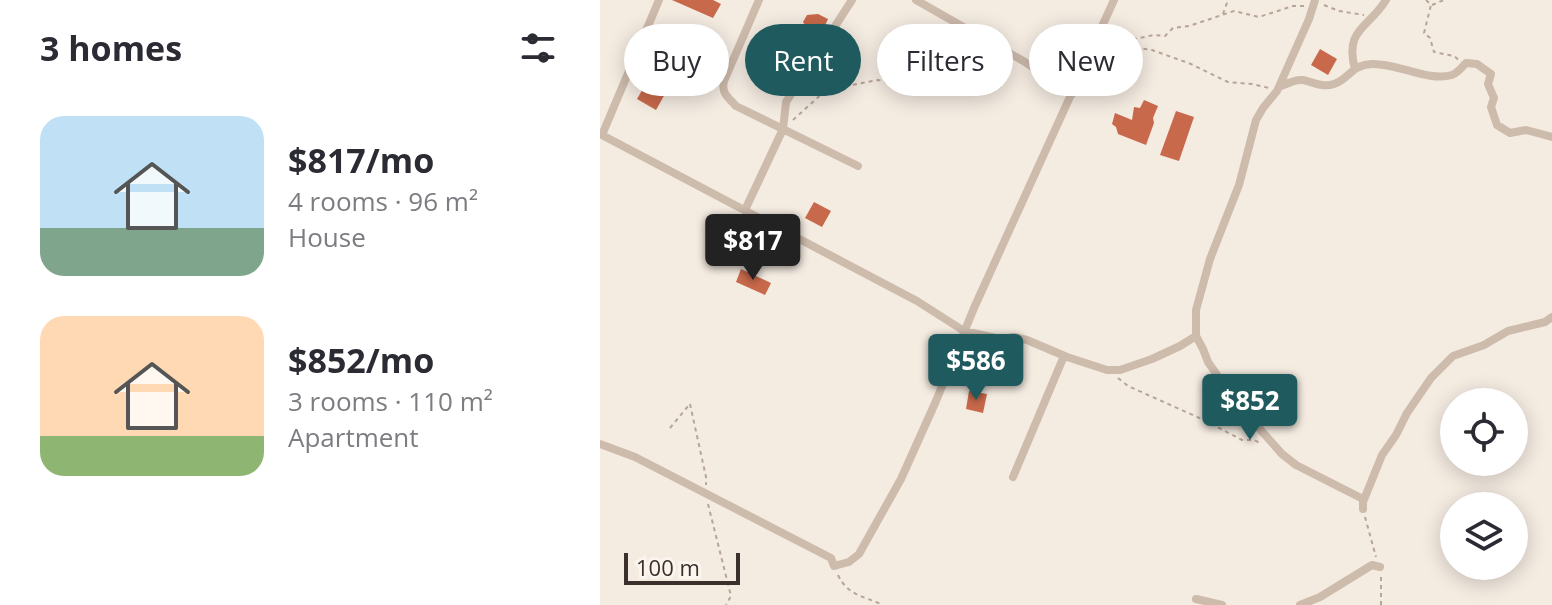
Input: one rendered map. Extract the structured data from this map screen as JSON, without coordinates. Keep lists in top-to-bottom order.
{
  "scale_bar": "100 m",
  "page": {
    "heading": "3 homes",
    "chip": [
      "Buy",
      "Rent",
      "Filters",
      "New"
    ],
    "list": [
      {
        "name": "$817/mo",
        "note": "4 rooms · 96 m² · House"
      },
      {
        "name": "$852/mo",
        "note": "3 rooms · 110 m² · Apartment"
      }
    ],
    "price": ["$817", "$586", "$852"],
    "scale": "100 m"
  }
}
